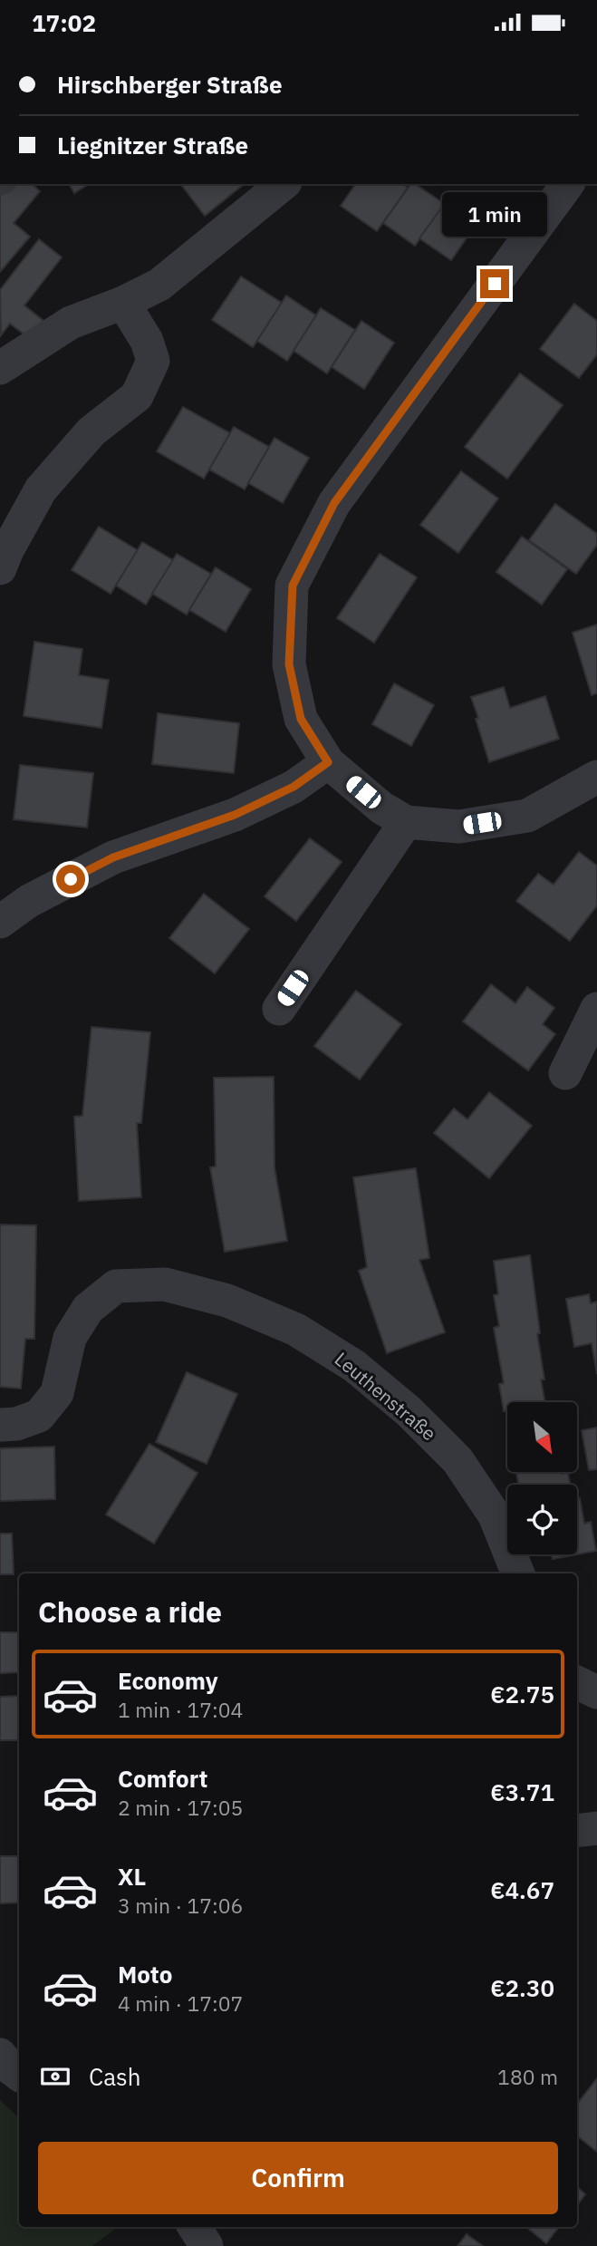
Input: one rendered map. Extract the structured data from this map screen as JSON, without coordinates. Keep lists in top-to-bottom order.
{
  "streets": {
    "street": ["Leuthenstraße"]
  },
  "north": "bottom right",
  "page": {
    "status": "17:02",
    "banner": ["Hirschberger Straße", "Liegnitzer Straße"],
    "bubble": "1 min",
    "heading": "Choose a ride",
    "list": [
      {
        "name": "Economy",
        "note": "1 min · 17:04",
        "value": "€2.75"
      },
      {
        "name": "Comfort",
        "note": "2 min · 17:05",
        "value": "€3.71"
      },
      {
        "name": "XL",
        "note": "3 min · 17:06",
        "value": "€4.67"
      },
      {
        "name": "Moto",
        "note": "4 min · 17:07",
        "value": "€2.30"
      }
    ],
    "pay": ["Cash", "180 m"],
    "buttons": "Confirm"
  }
}
